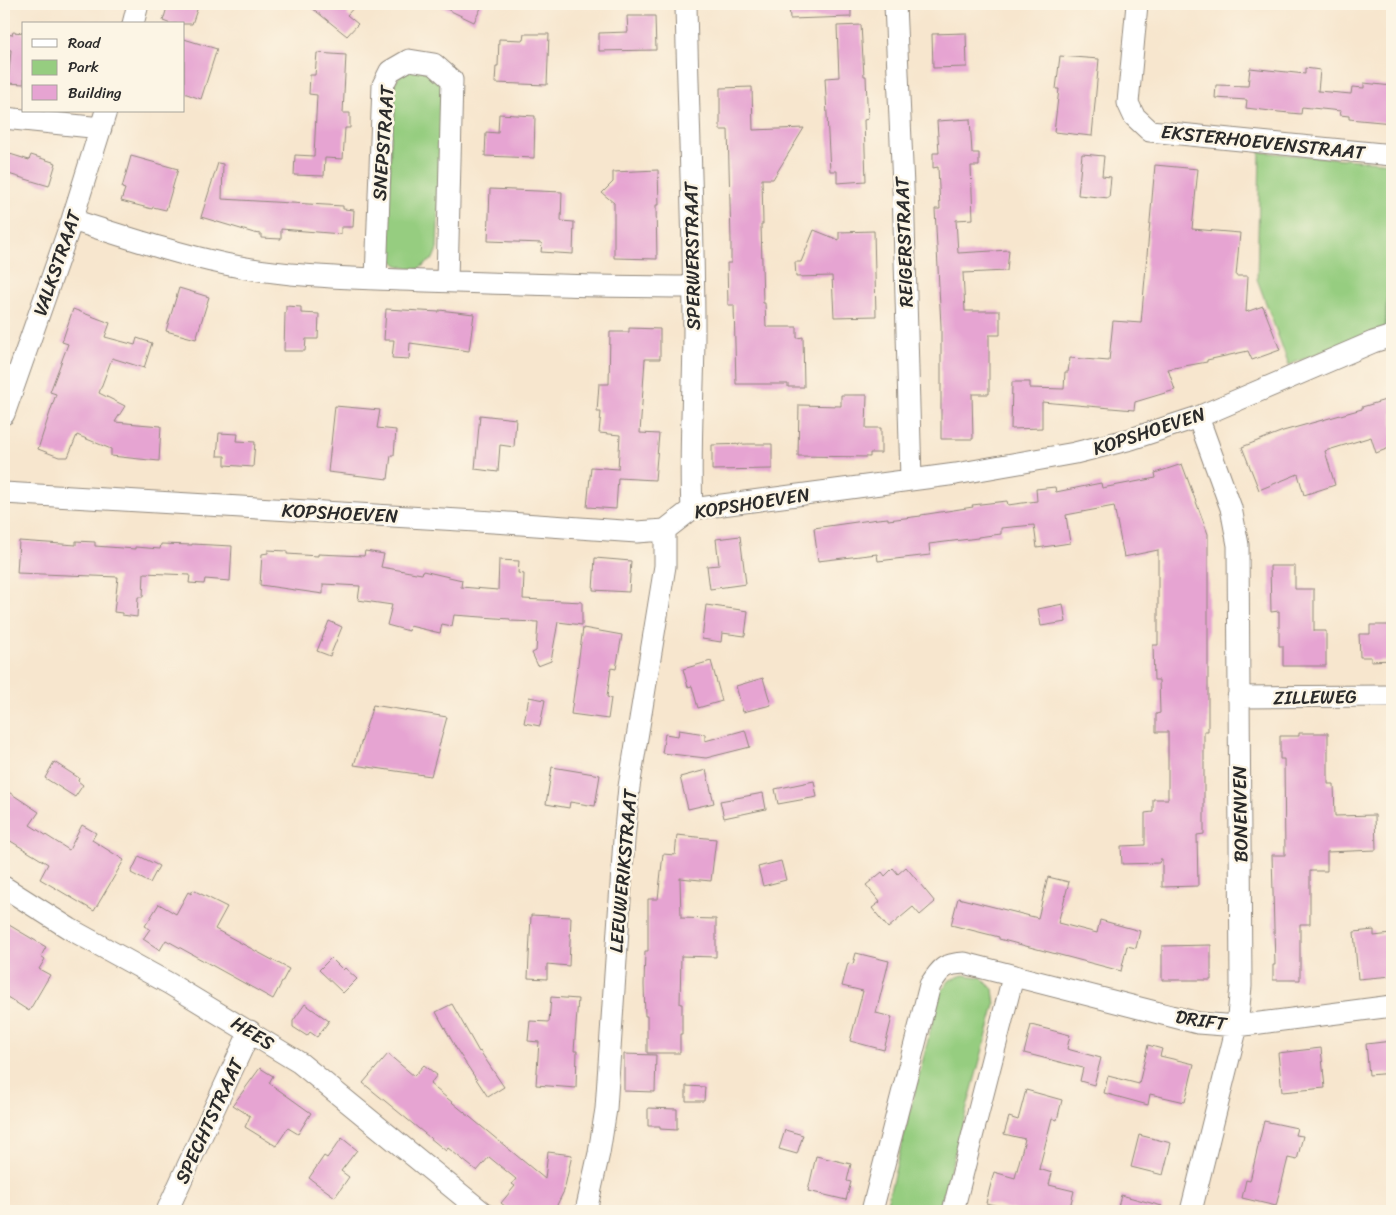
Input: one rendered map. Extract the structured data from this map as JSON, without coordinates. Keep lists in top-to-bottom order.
{
  "streets": {
    "street": [
      "EKSTERHOEVENSTRAAT",
      "SNEPSTRAAT",
      "REIGERSTRAAT",
      "SPERWERSTRAAT",
      "VALKSTRAAT",
      "KOPSHOEVEN",
      "ZILLEWEG",
      "BONENVEN",
      "LEEUWERIKSTRAAT",
      "DRIFT",
      "HEES",
      "SPECHTSTRAAT"
    ]
  },
  "crossings": [
    ["REIGERSTRAAT", "KOPSHOEVEN"],
    ["SPERWERSTRAAT", "KOPSHOEVEN"],
    ["KOPSHOEVEN", "BONENVEN"],
    ["KOPSHOEVEN", "LEEUWERIKSTRAAT"],
    ["ZILLEWEG", "BONENVEN"],
    ["BONENVEN", "DRIFT"],
    ["HEES", "SPECHTSTRAAT"]
  ],
  "legend": ["Road", "Park", "Building"]
}
